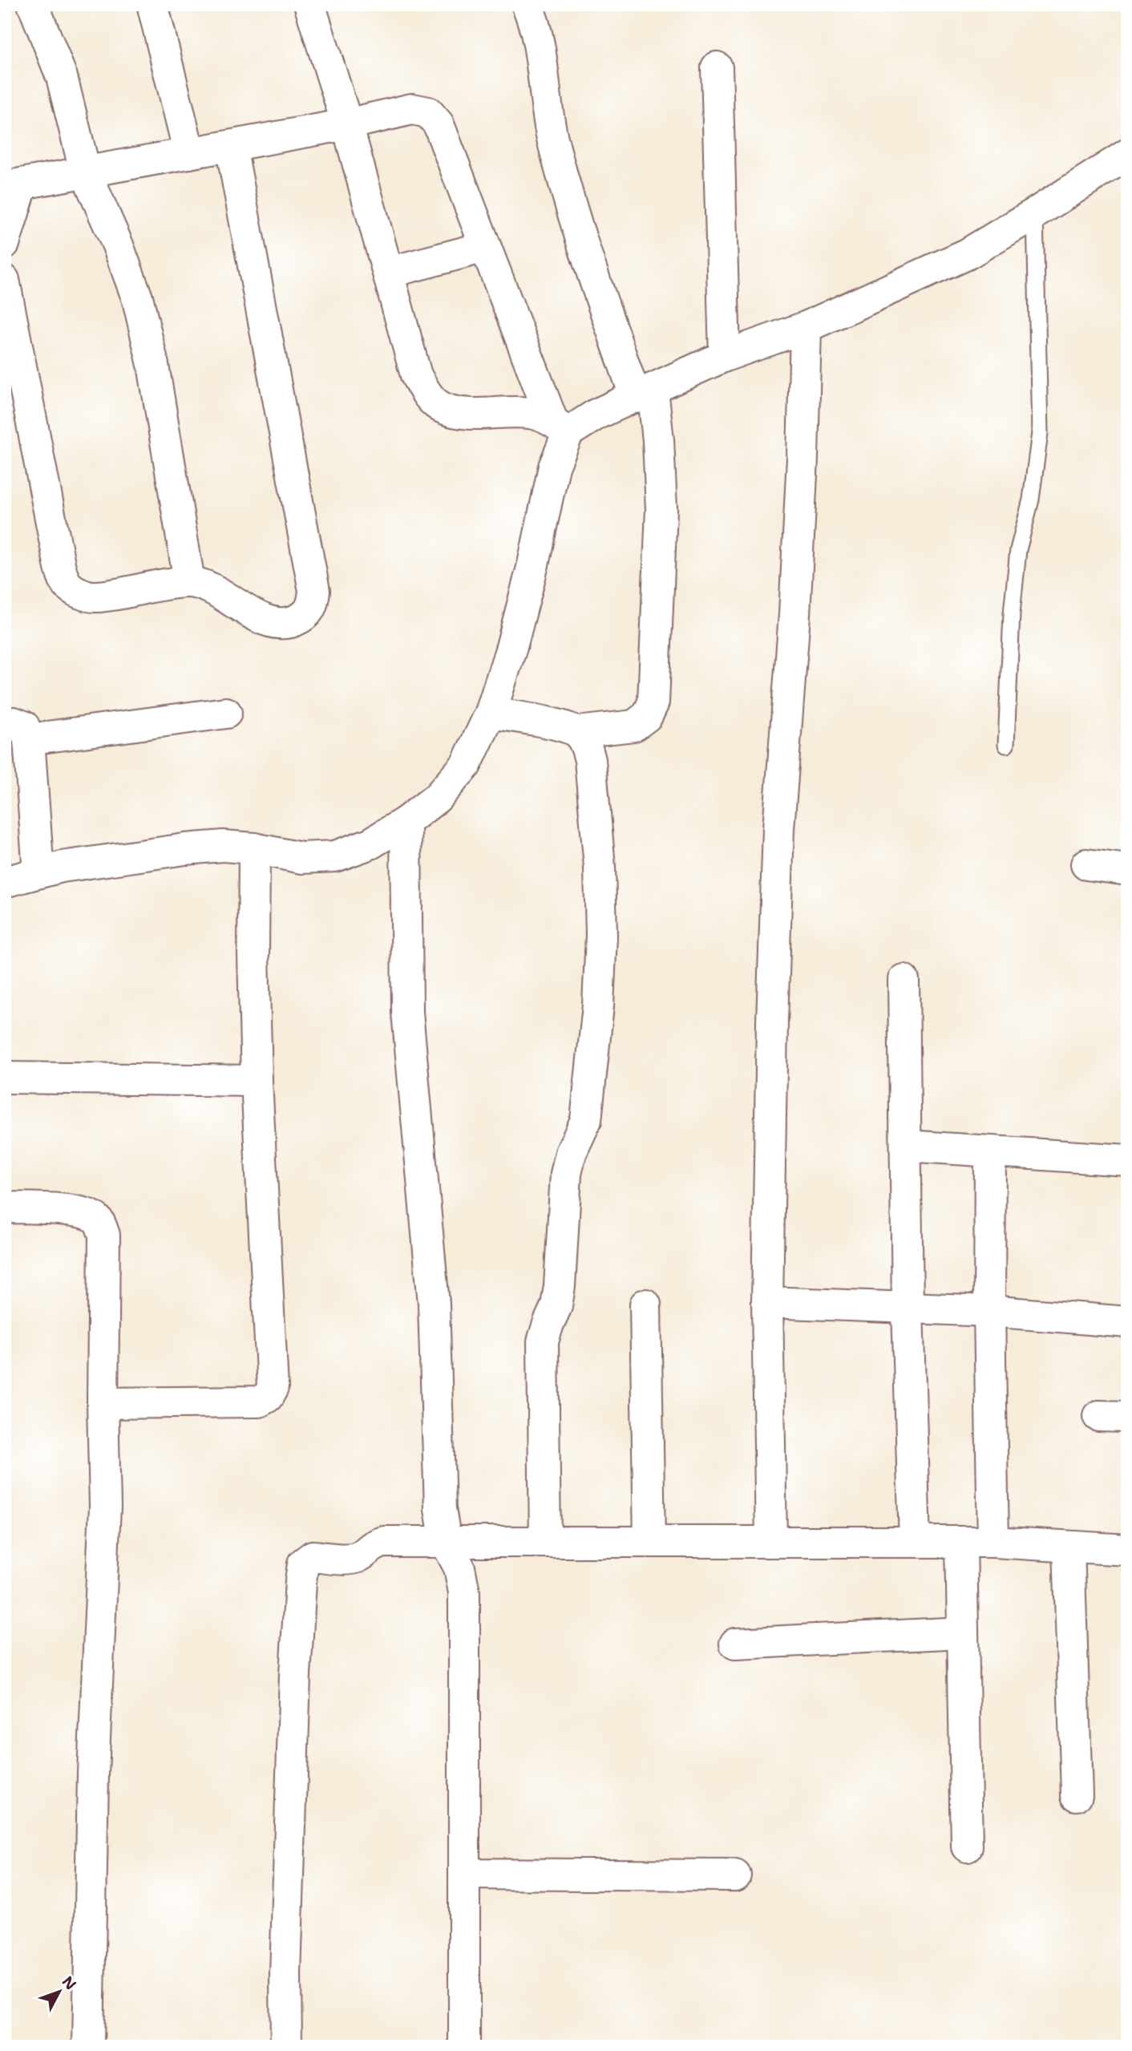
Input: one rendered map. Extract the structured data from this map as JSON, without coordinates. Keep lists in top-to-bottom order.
{
  "north": "top right"
}
